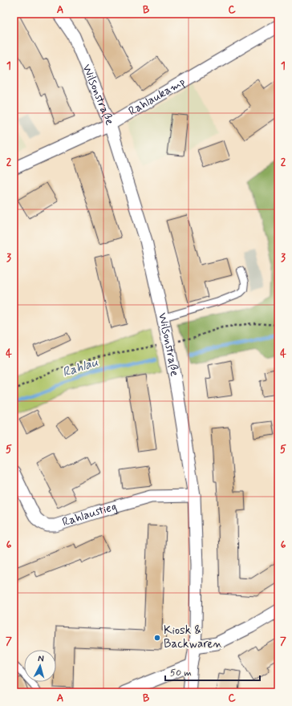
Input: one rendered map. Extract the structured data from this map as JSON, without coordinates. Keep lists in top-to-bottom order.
{
  "streets": {
    "street": ["Wilsonstraße", "Rahlaukamp", "Rahlaustieg"]
  },
  "crossings": [
    ["Wilsonstraße", "Rahlaukamp"],
    ["Wilsonstraße", "Rahlaustieg"]
  ],
  "water": ["Rahlau"],
  "places": ["Kiosk & Backwaren"],
  "scale_bar": "50 m",
  "north": "top",
  "grid": {
    "columns": ["A", "B", "C"],
    "rows": [
      "1",
      "2",
      "3",
      "4",
      "5",
      "6",
      "7"
    ]
  }
}
